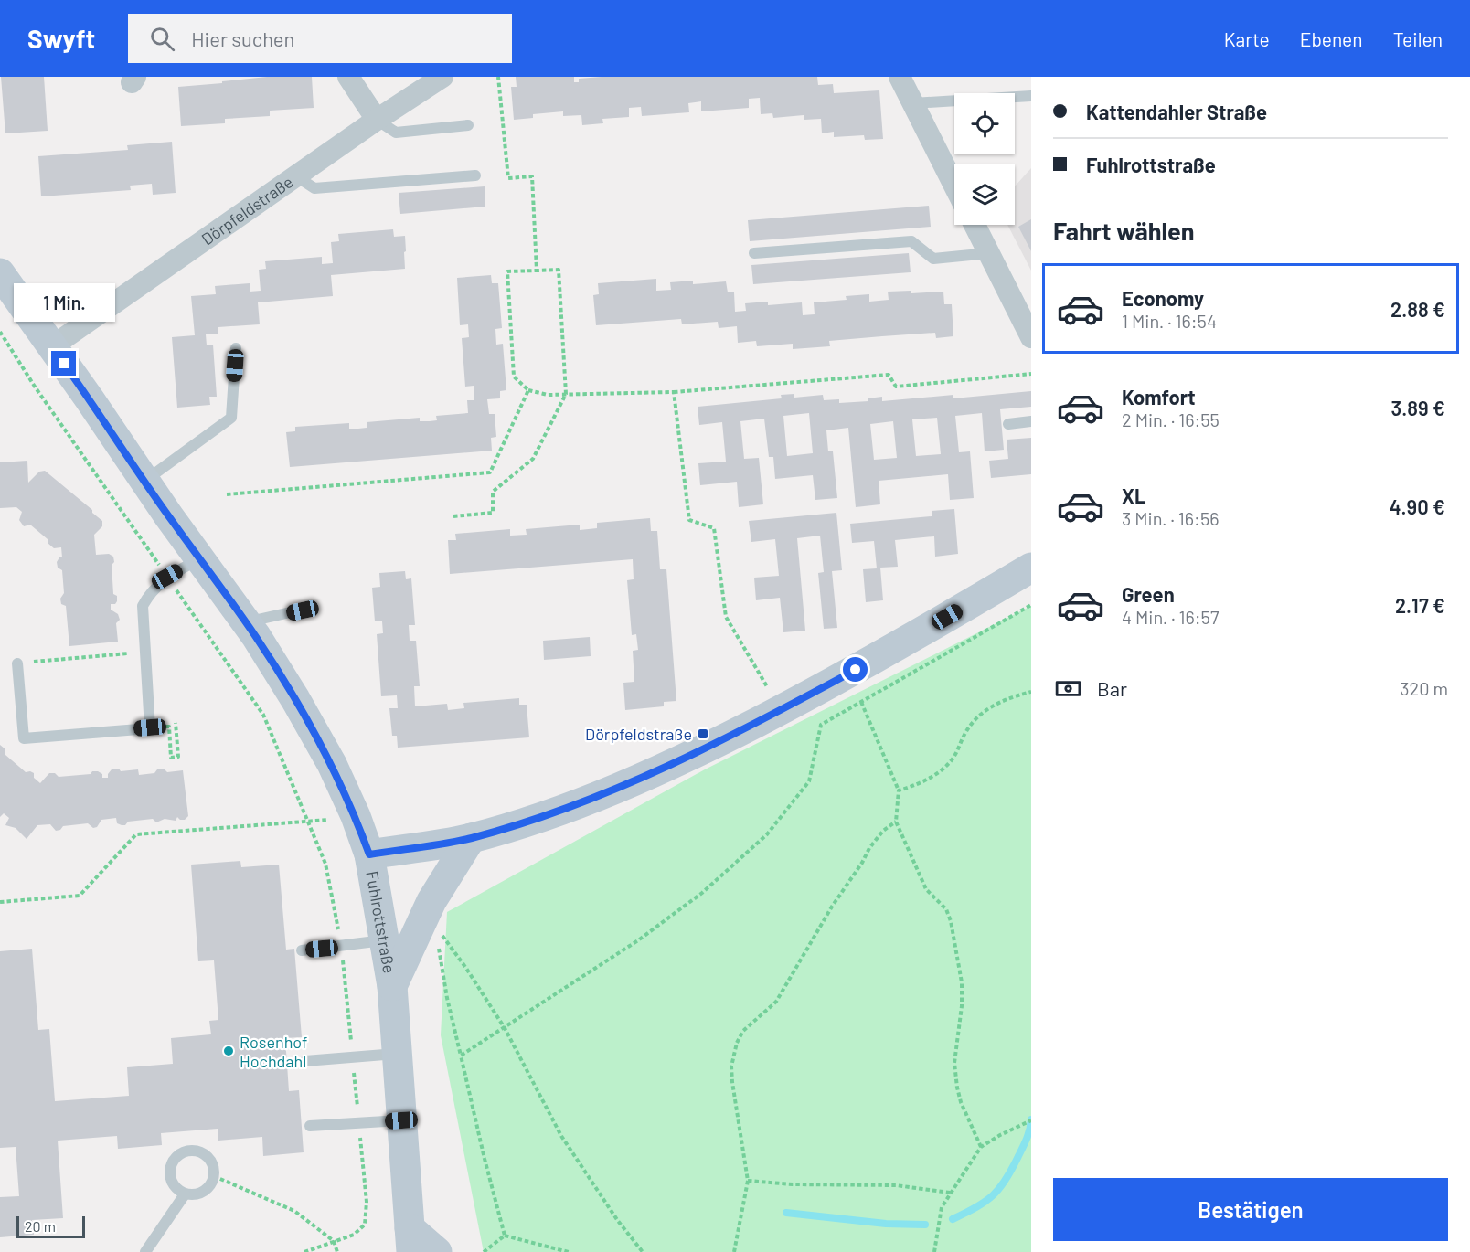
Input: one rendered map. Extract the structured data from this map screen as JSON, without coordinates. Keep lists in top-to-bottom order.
{
  "streets": {
    "street": ["Dörpfeldstraße", "Fuhlrottstraße"]
  },
  "crossings": [
    ["Dörpfeldstraße", "Fuhlrottstraße"]
  ],
  "places": {
    "transit": ["Dörpfeldstraße"],
    "other": ["Rosenhof Hochdahl"]
  },
  "scale_bar": "20 m",
  "page": {
    "header": "Swyft",
    "search": "Hier suchen",
    "nav": ["Karte", "Ebenen", "Teilen"],
    "banner": ["Kattendahler Straße", "Fuhlrottstraße"],
    "heading": "Fahrt wählen",
    "list": [
      {
        "name": "Economy",
        "note": "1 Min. · 16:54",
        "value": "2.88 €"
      },
      {
        "name": "Komfort",
        "note": "2 Min. · 16:55",
        "value": "3.89 €"
      },
      {
        "name": "XL",
        "note": "3 Min. · 16:56",
        "value": "4.90 €"
      },
      {
        "name": "Green",
        "note": "4 Min. · 16:57",
        "value": "2.17 €"
      }
    ],
    "bubble": "1 Min.",
    "pay": ["Bar", "320 m"],
    "buttons": "Bestätigen",
    "scale": "20 m"
  }
}
